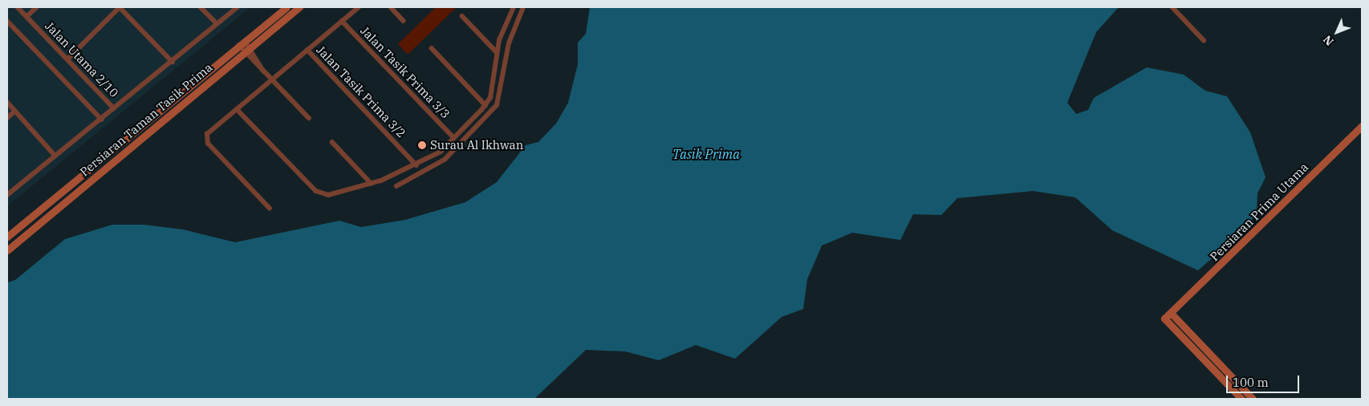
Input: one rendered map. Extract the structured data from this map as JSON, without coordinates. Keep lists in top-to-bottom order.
{
  "streets": {
    "main road": ["Persiaran Taman Tasik Prima", "Persiaran Prima Utama"],
    "street": ["Jalan Utama 2/10", "Jalan Tasik Prima 3/3", "Jalan Tasik Prima 3/2"]
  },
  "water": ["Tasik Prima"],
  "places": ["Surau Al Ikhwan"],
  "scale_bar": "100 m",
  "north": "bottom left"
}
